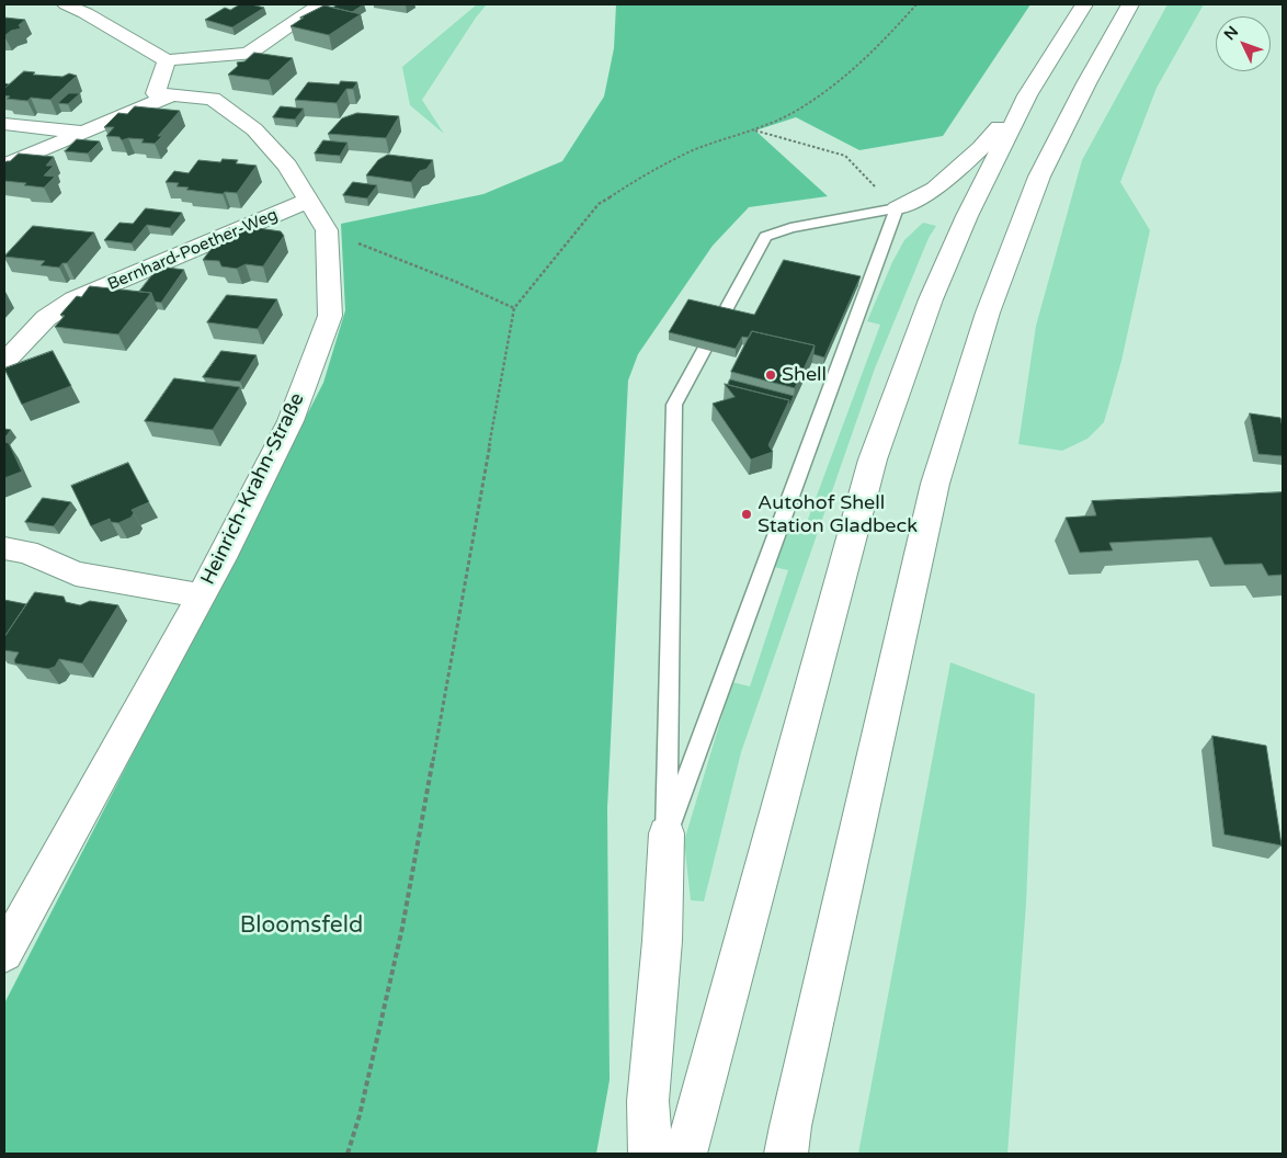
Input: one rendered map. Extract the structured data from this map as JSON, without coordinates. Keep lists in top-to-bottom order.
{
  "streets": {
    "main road": ["Bernhard-Poether-Weg", "Heinrich-Krahn-Straße"]
  },
  "parks": ["Bloomsfeld"],
  "places": ["Shell", "Autohof Shell Station Gladbeck"],
  "north": "top left"
}
